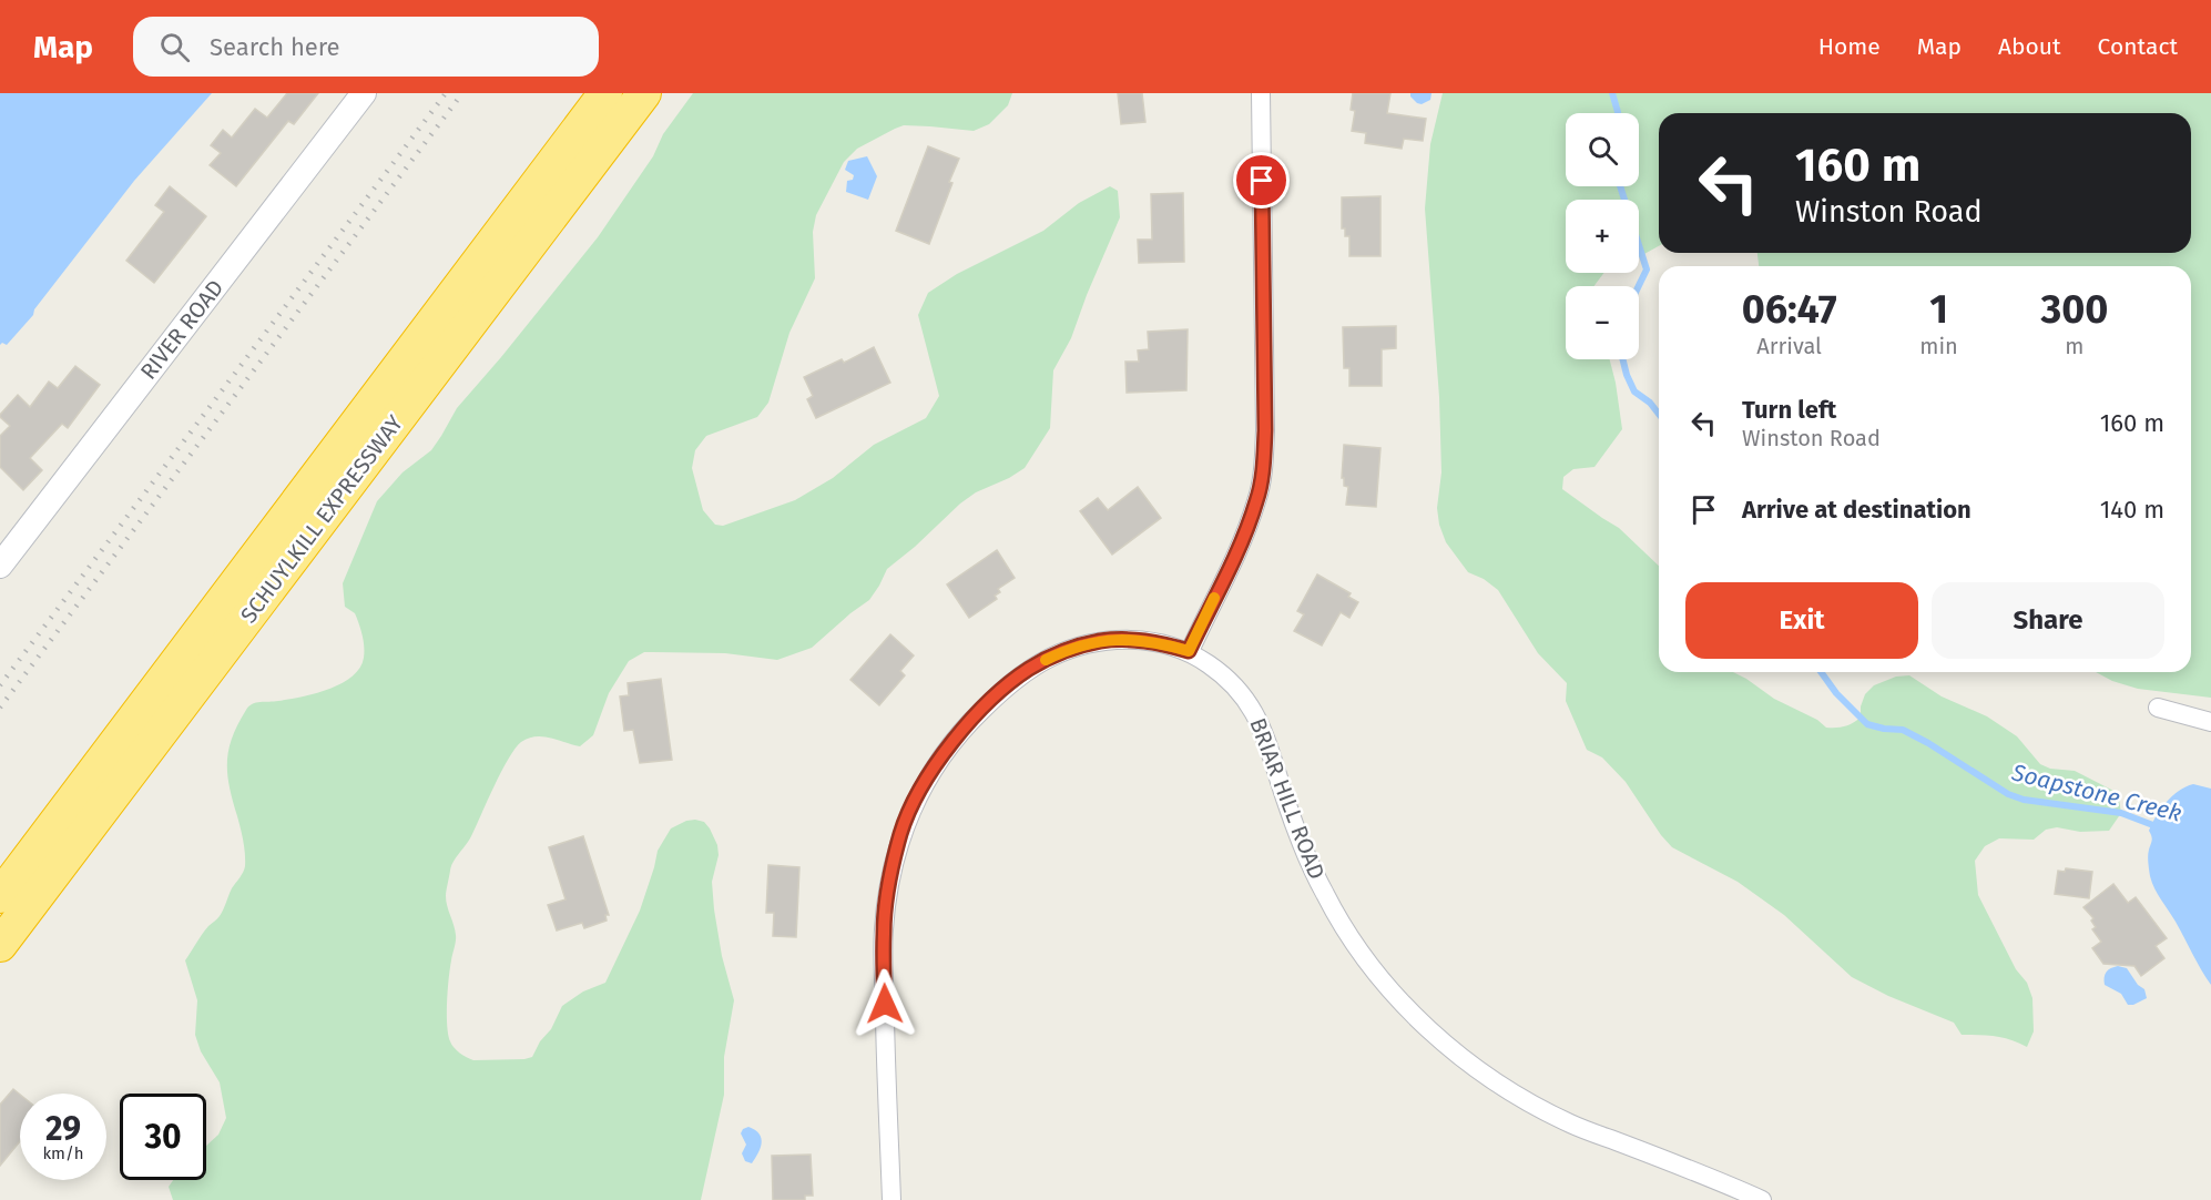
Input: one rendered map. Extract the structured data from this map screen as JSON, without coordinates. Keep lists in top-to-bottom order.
{
  "streets": {
    "highway": ["SCHUYLKILL EXPRESSWAY"],
    "street": ["RIVER ROAD", "BRIAR HILL ROAD"]
  },
  "water": ["Soapstone Creek"],
  "page": {
    "header": "Map",
    "search": "Search here",
    "nav": [
      "Home",
      "Map",
      "About",
      "Contact"
    ],
    "map_buttons": ["+", "−"],
    "turn": ["160 m", "Winston Road"],
    "eta": [
      "06:47",
      "Arrival",
      "1",
      "min",
      "300",
      "m"
    ],
    "list": [
      {
        "name": "Turn left",
        "note": "Winston Road",
        "value": "160 m"
      },
      {
        "name": "Arrive at destination",
        "value": "140 m"
      }
    ],
    "buttons": ["Exit", "Share"],
    "speed": "29 km/h",
    "limit": "30"
  }
}
